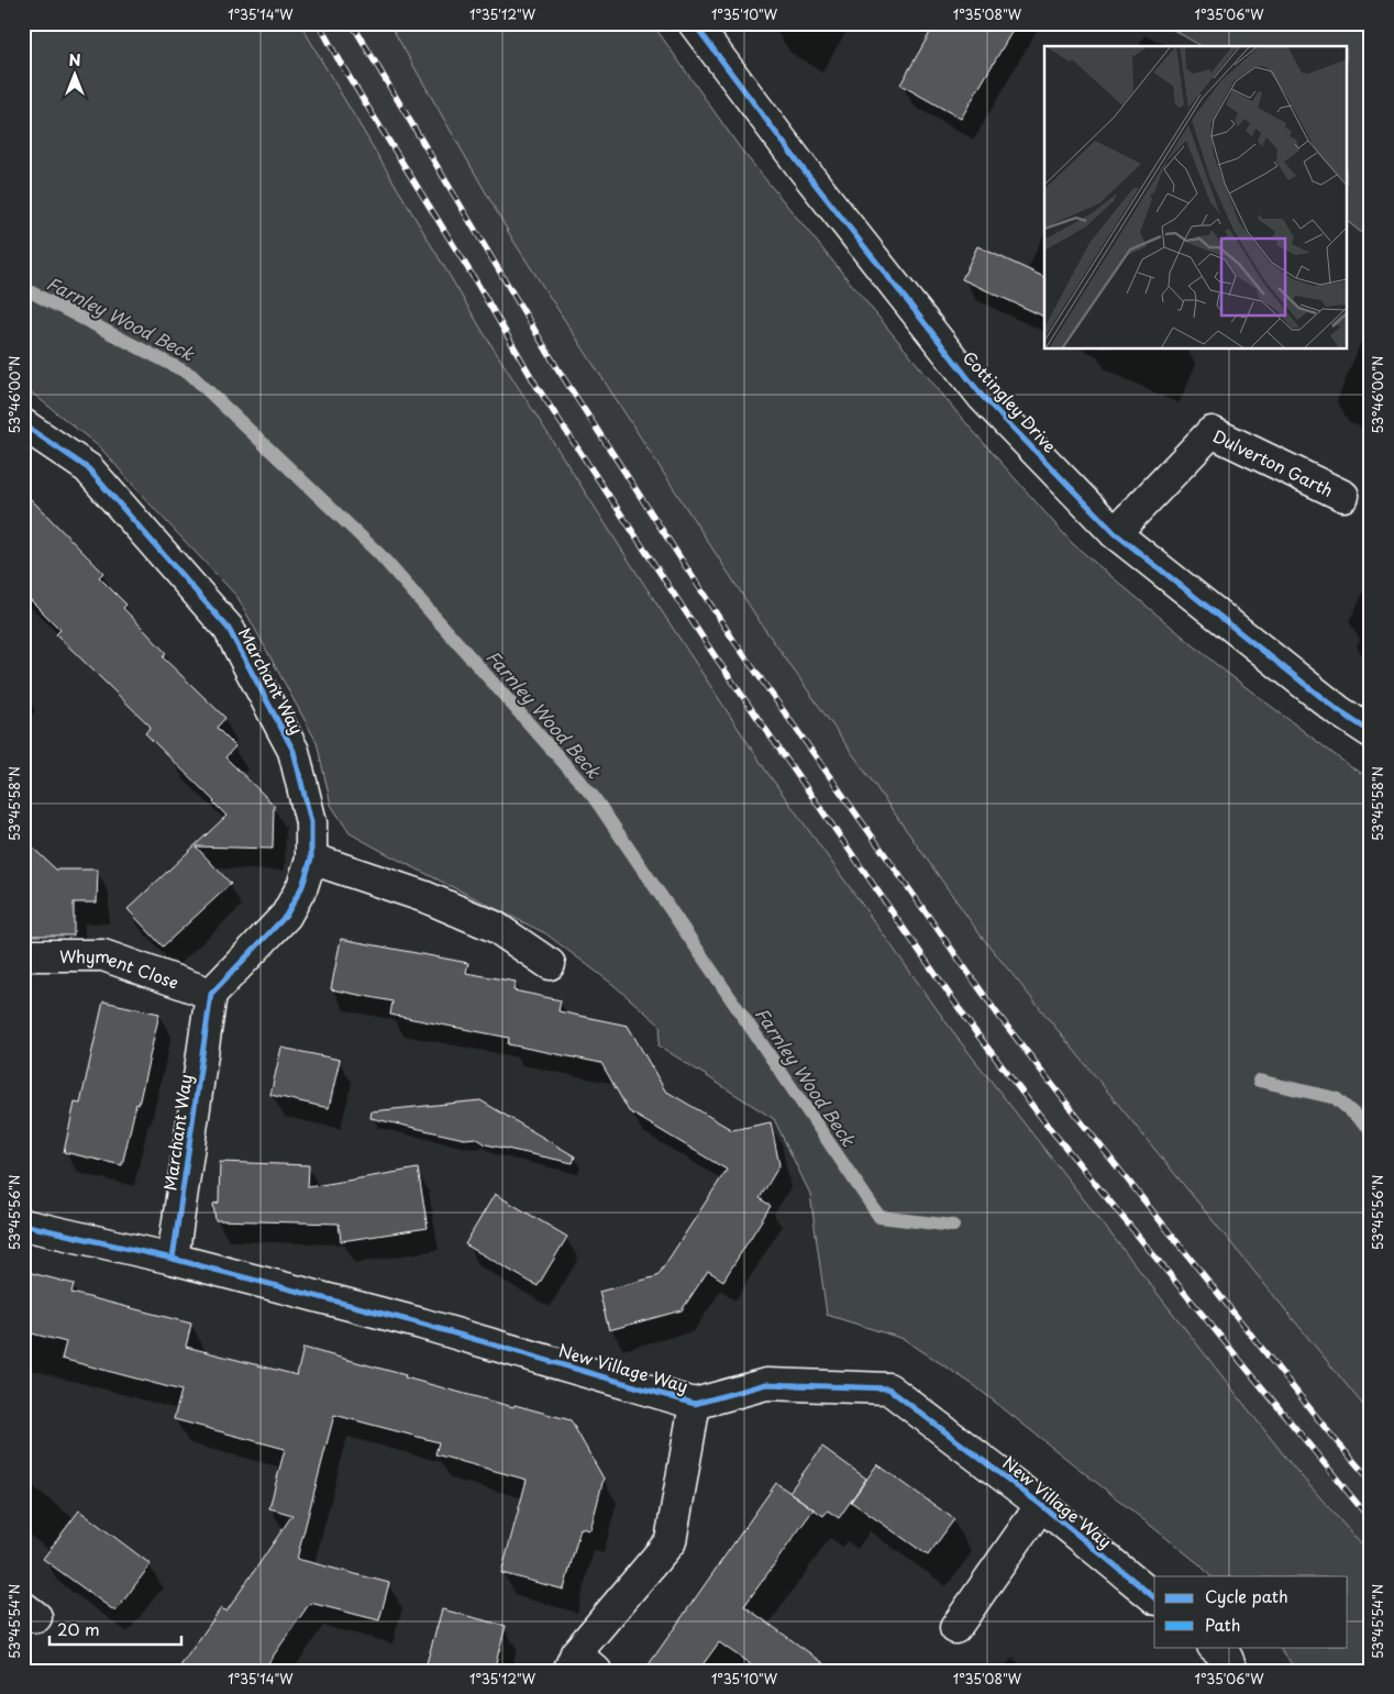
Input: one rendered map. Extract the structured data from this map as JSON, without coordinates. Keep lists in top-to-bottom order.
{
  "streets": {
    "street": [
      "Cottingley Drive",
      "Dulverton Garth",
      "Marchant Way",
      "Whyment Close",
      "New Village Way"
    ]
  },
  "crossings": [
    ["Cottingley Drive", "Dulverton Garth"],
    ["Marchant Way", "Whyment Close"],
    ["Marchant Way", "New Village Way"]
  ],
  "water": ["Farnley Wood Beck"],
  "legend": ["Cycle path", "Path"],
  "scale_bar": "20 m",
  "north": "top",
  "coordinates": [
    "1°35'14\"W",
    "1°35'12\"W",
    "1°35'10\"W",
    "1°35'08\"W",
    "1°35'06\"W",
    "53°46'00\"N",
    "53°45'58\"N",
    "53°45'56\"N",
    "53°45'54\"N"
  ]
}
